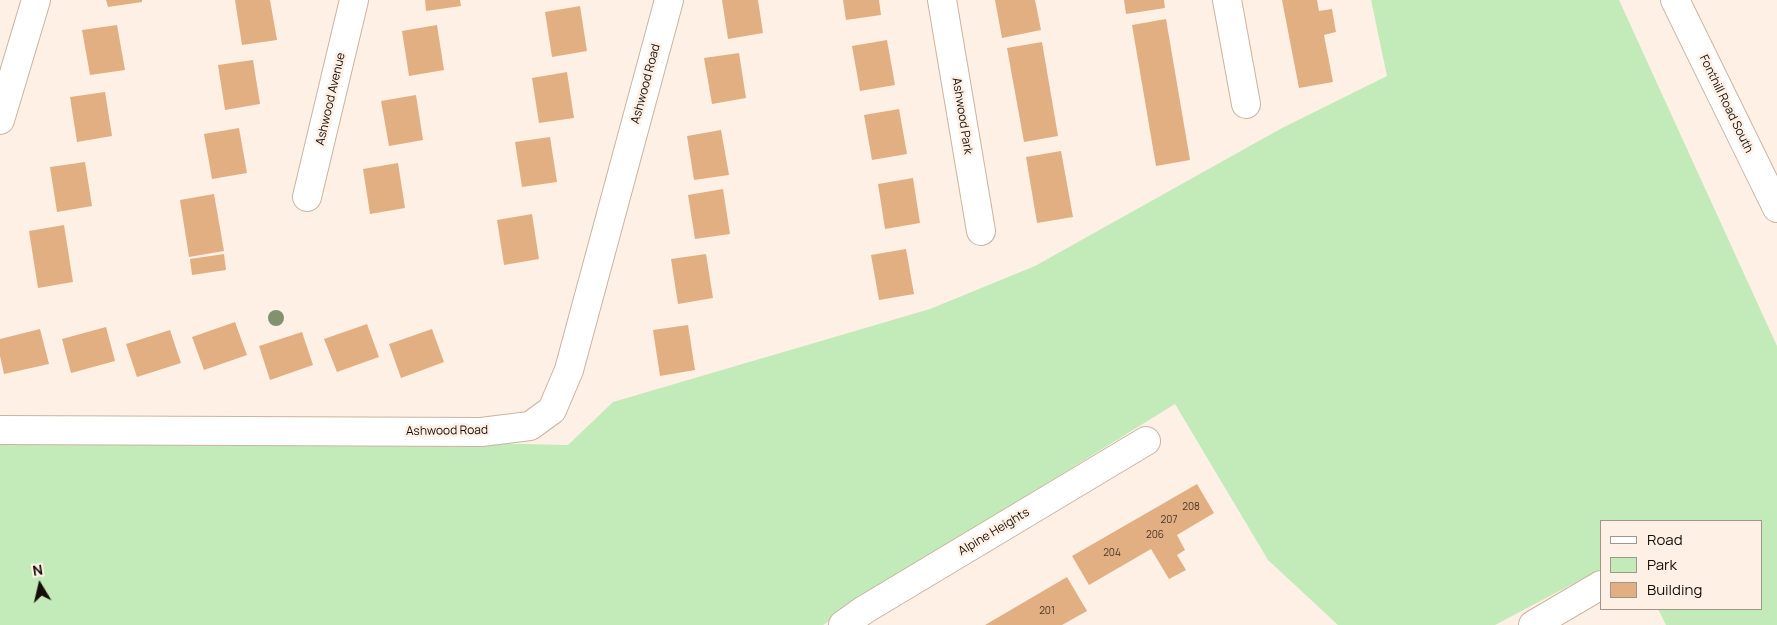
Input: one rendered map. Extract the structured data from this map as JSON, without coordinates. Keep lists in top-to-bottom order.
{
  "streets": {
    "street": [
      "Ashwood Road",
      "Ashwood Avenue",
      "Fonthill Road South",
      "Ashwood Park",
      "Alpine Heights"
    ]
  },
  "house_numbers": [
    "208",
    "207",
    "206",
    "204",
    "201"
  ],
  "legend": ["Road", "Park", "Building"],
  "north": "top"
}
